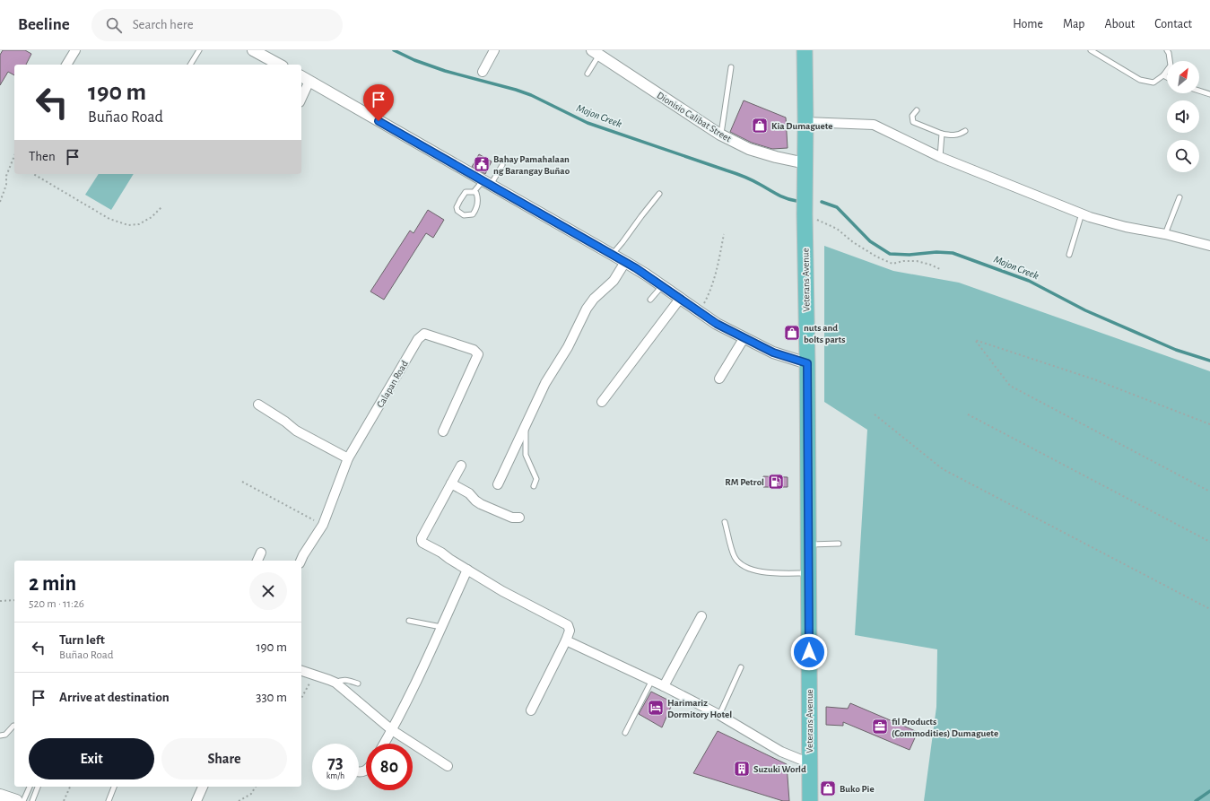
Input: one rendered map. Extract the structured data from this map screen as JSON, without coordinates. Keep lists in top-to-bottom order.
{
  "streets": {
    "highway": ["Veterans Avenue"],
    "street": ["Dionisio Calibat Street", "Calapan Road"]
  },
  "crossings": [
    ["Dionisio Calibat Street", "Veterans Avenue"]
  ],
  "water": ["Mojon Creek"],
  "places": {
    "shop": ["Kia Dumaguete", "nuts and bolts parts", "Buko Pie"],
    "public building": ["Bahay Pamahalaan ng Barangay Buñao"],
    "fuel station": ["RM Petrol"],
    "hotel": ["Harimariz Dormitory Hotel"],
    "office": ["fil Products (Commodities) Dumaguete"],
    "building": ["Suzuki World"]
  },
  "north": "top right",
  "page": {
    "header": "Beeline",
    "search": "Search here",
    "nav": [
      "Home",
      "Map",
      "About",
      "Contact"
    ],
    "turn": ["190 m", "Buñao Road"],
    "then": "Then",
    "heading": ["2 min", "520 m · 11:26"],
    "list": [
      {
        "name": "Turn left",
        "note": "Buñao Road",
        "value": "190 m"
      },
      {
        "name": "Arrive at destination",
        "value": "330 m"
      }
    ],
    "buttons": ["Exit", "Share"],
    "speed": "73 km/h",
    "limit": "80"
  }
}
